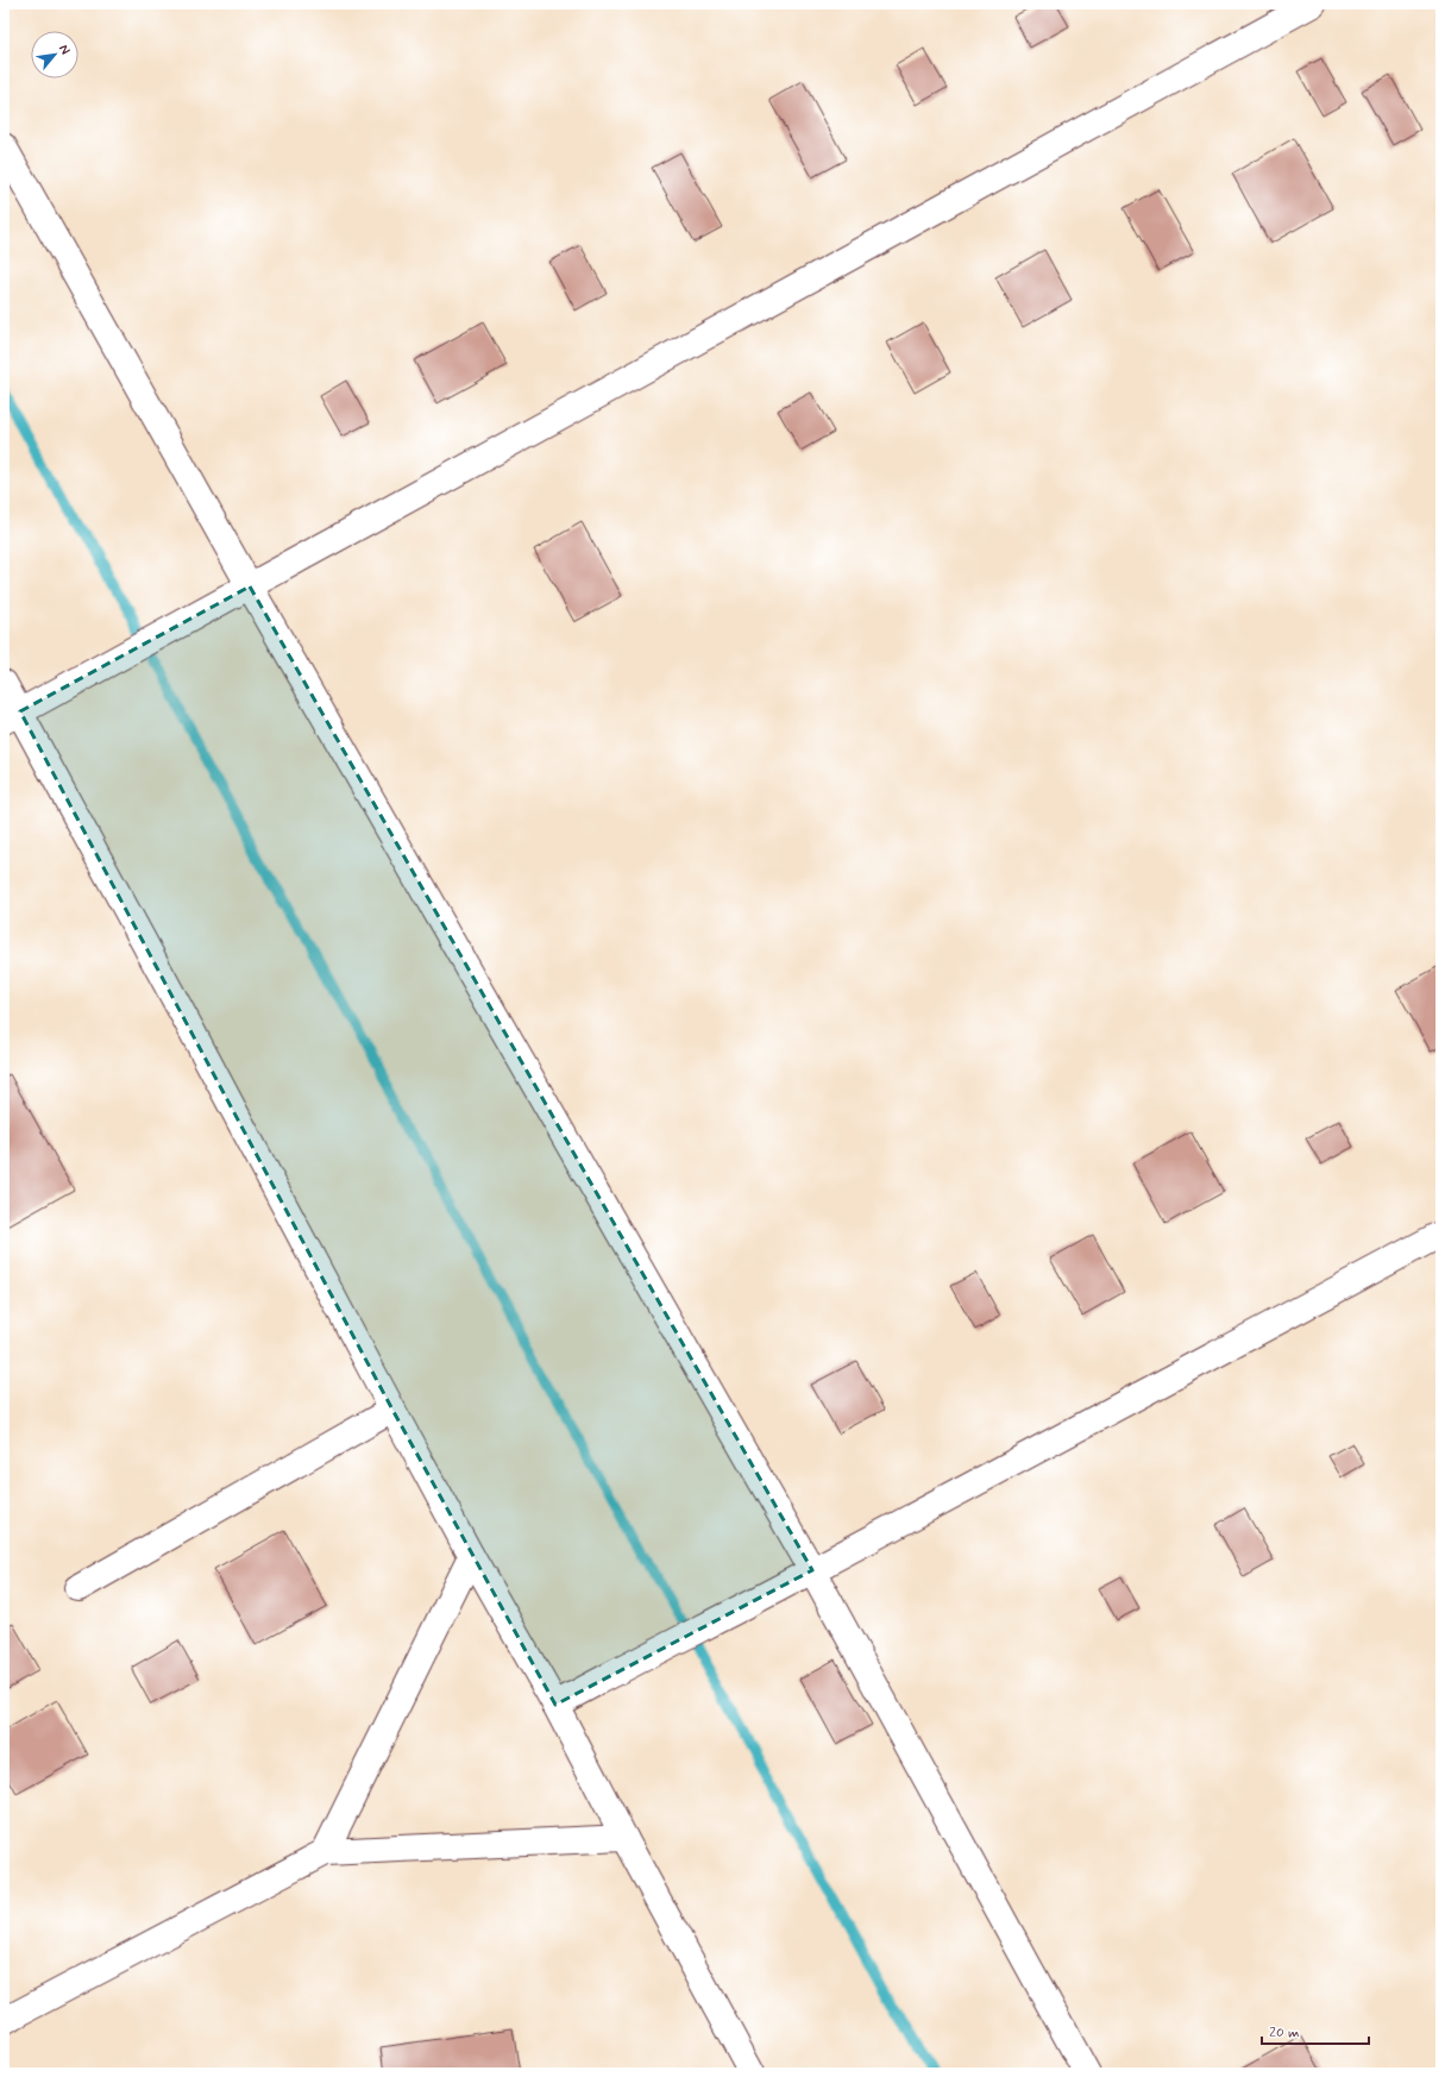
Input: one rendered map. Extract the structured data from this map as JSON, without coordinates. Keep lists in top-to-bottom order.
{
  "scale_bar": "20 m",
  "north": "top right"
}
